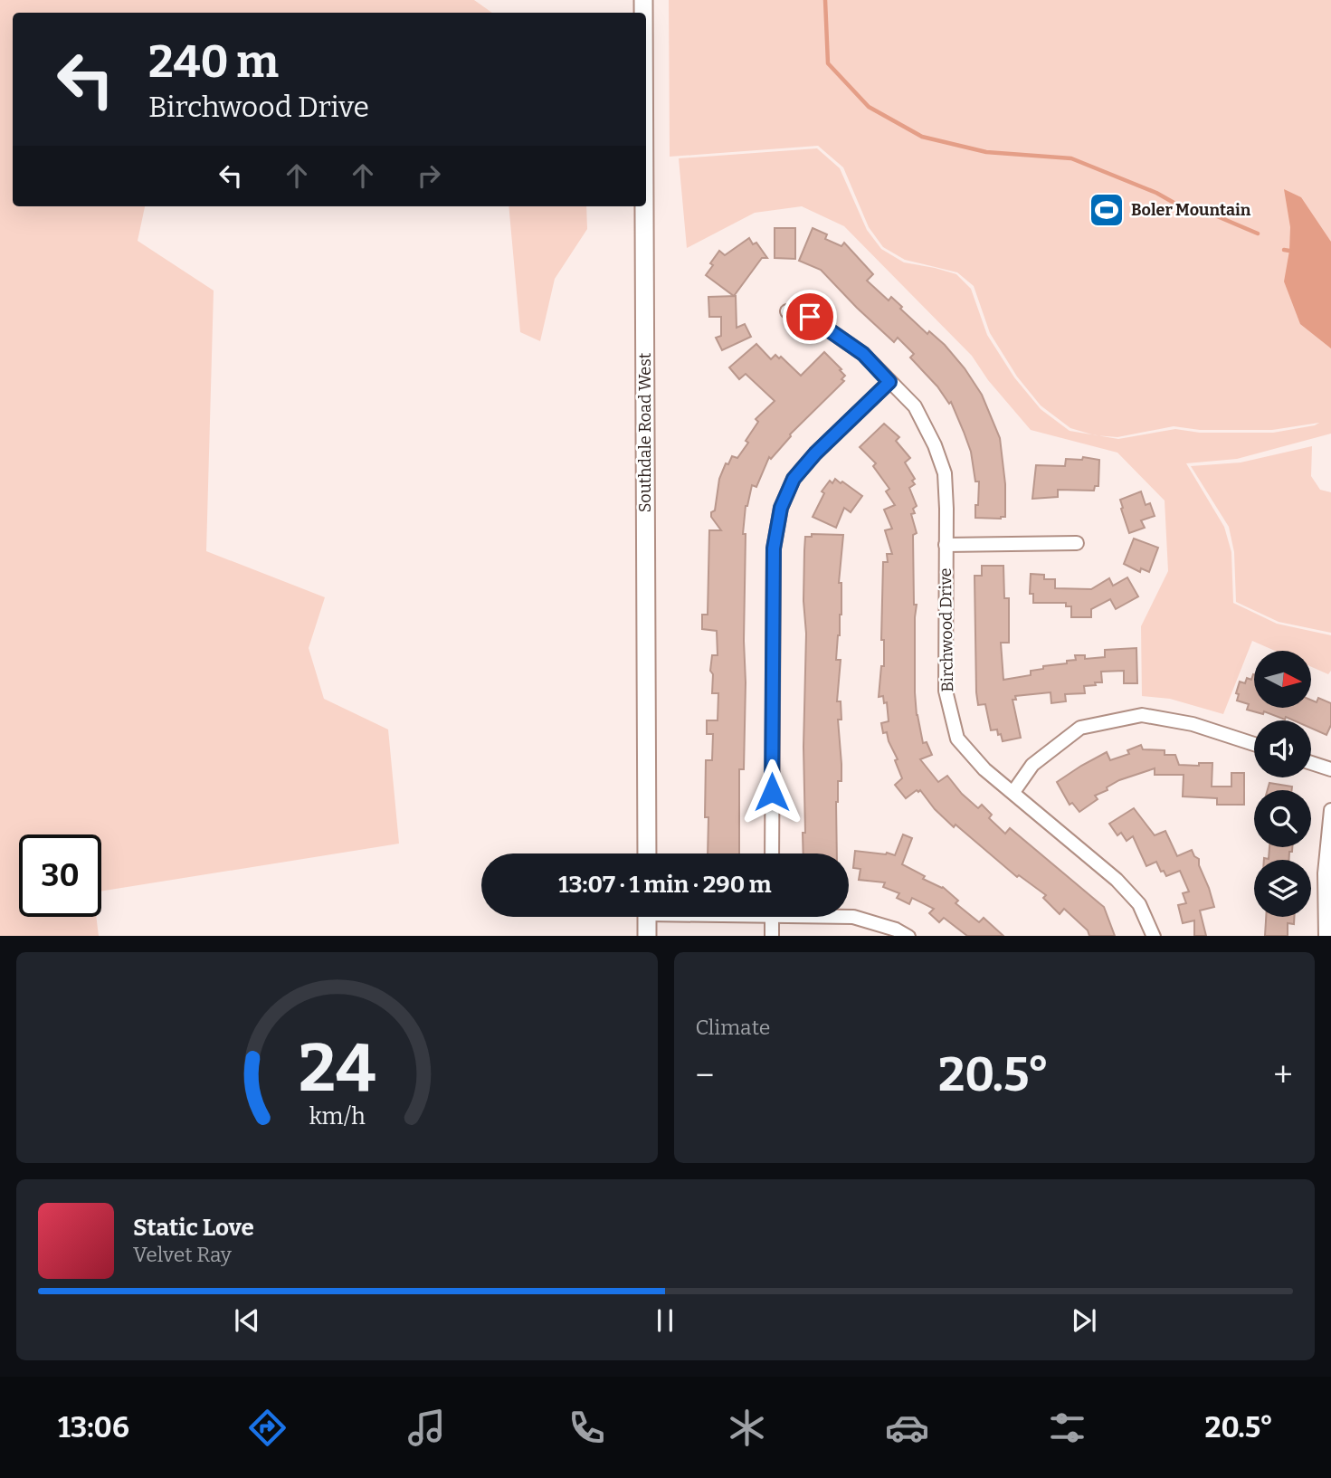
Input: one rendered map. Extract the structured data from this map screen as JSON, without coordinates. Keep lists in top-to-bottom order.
{
  "streets": {
    "main road": ["Southdale Road West"],
    "street": ["Birchwood Drive"]
  },
  "places": {
    "sports": ["Boler Mountain"]
  },
  "north": "right",
  "page": {
    "turn": ["240 m", "Birchwood Drive"],
    "limit": "30",
    "trip": "13:07 · 1 min · 290 m",
    "tile": "Climate",
    "heat": ["−", "20.5°", "+"],
    "song": ["Static Love", "Velvet Ray"],
    "tabs": ["13:06", "20.5°"],
    "gauge": ["24", "km/h"]
  }
}
